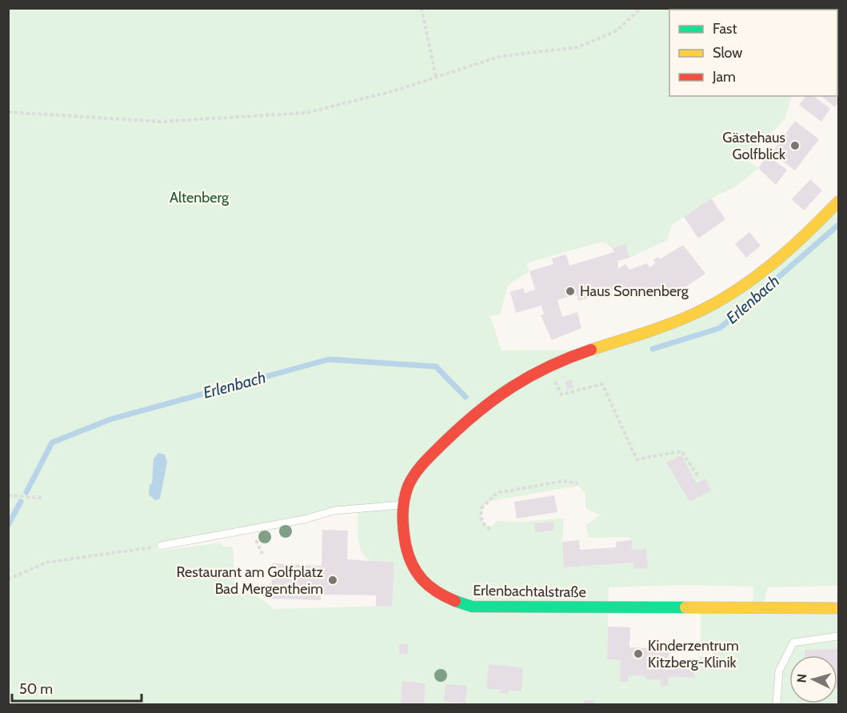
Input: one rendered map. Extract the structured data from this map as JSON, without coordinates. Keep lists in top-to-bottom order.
{
  "streets": {
    "street": ["Erlenbachtalstraße"]
  },
  "water": ["Erlenbach"],
  "parks": ["Altenberg"],
  "places": [
    "Gästehaus Golfblick",
    "Haus Sonnenberg",
    "Restaurant am Golfplatz Bad Mergentheim",
    "Kinderzentrum Kitzberg-Klinik"
  ],
  "legend": ["Fast", "Slow", "Jam"],
  "scale_bar": "50 m",
  "north": "left"
}
